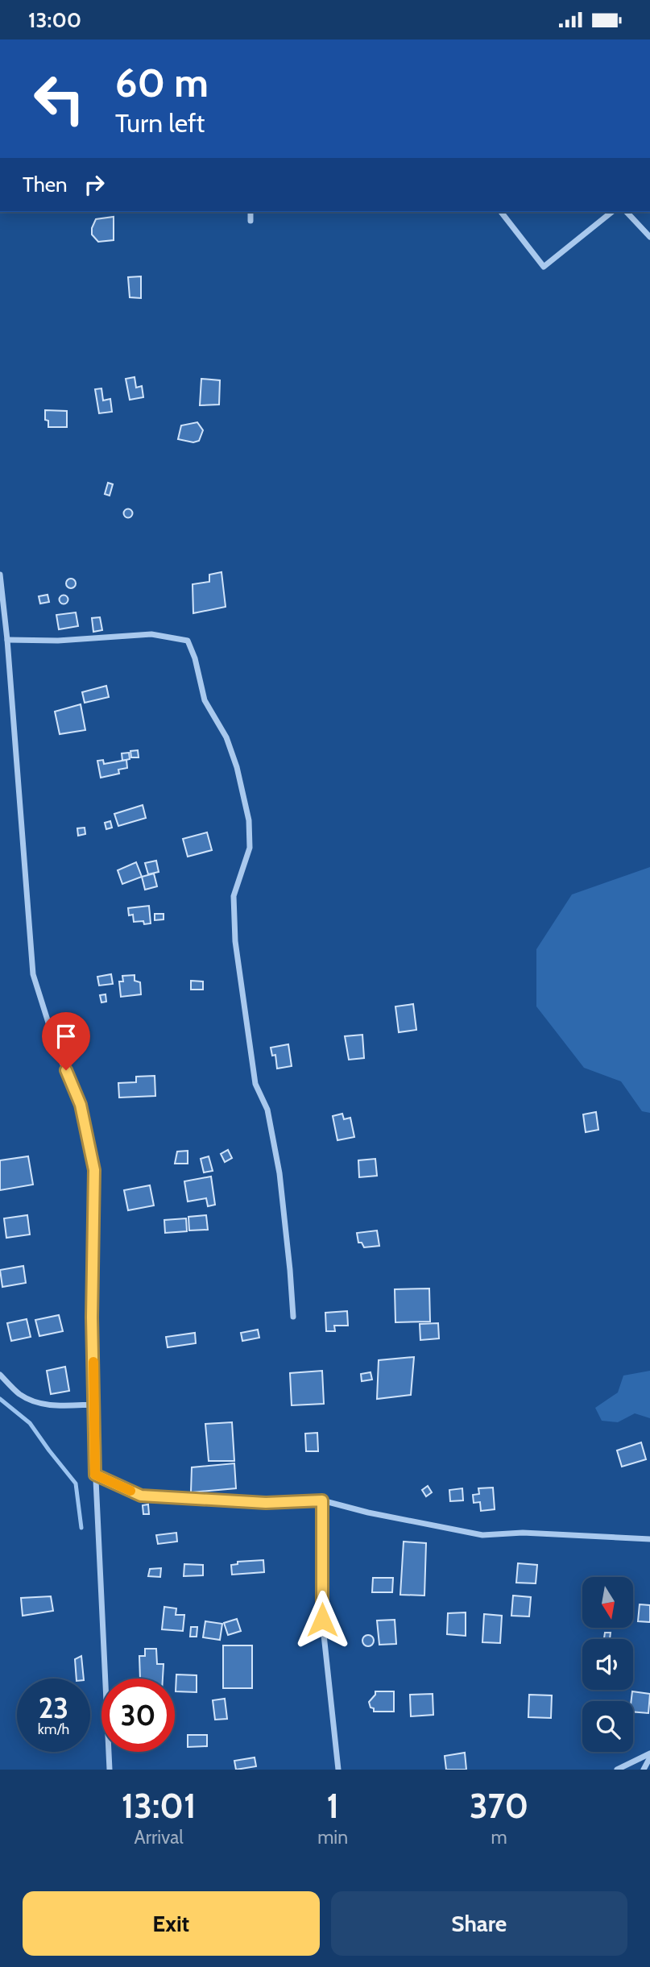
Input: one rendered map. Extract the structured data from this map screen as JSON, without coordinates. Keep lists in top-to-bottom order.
{
  "north": "bottom",
  "page": {
    "status": "13:00",
    "turn": ["60 m", "Turn left"],
    "then": "Then",
    "speed": "23 km/h",
    "limit": "30",
    "eta": [
      "13:01",
      "Arrival",
      "1",
      "min",
      "370",
      "m"
    ],
    "buttons": ["Exit", "Share"]
  }
}
